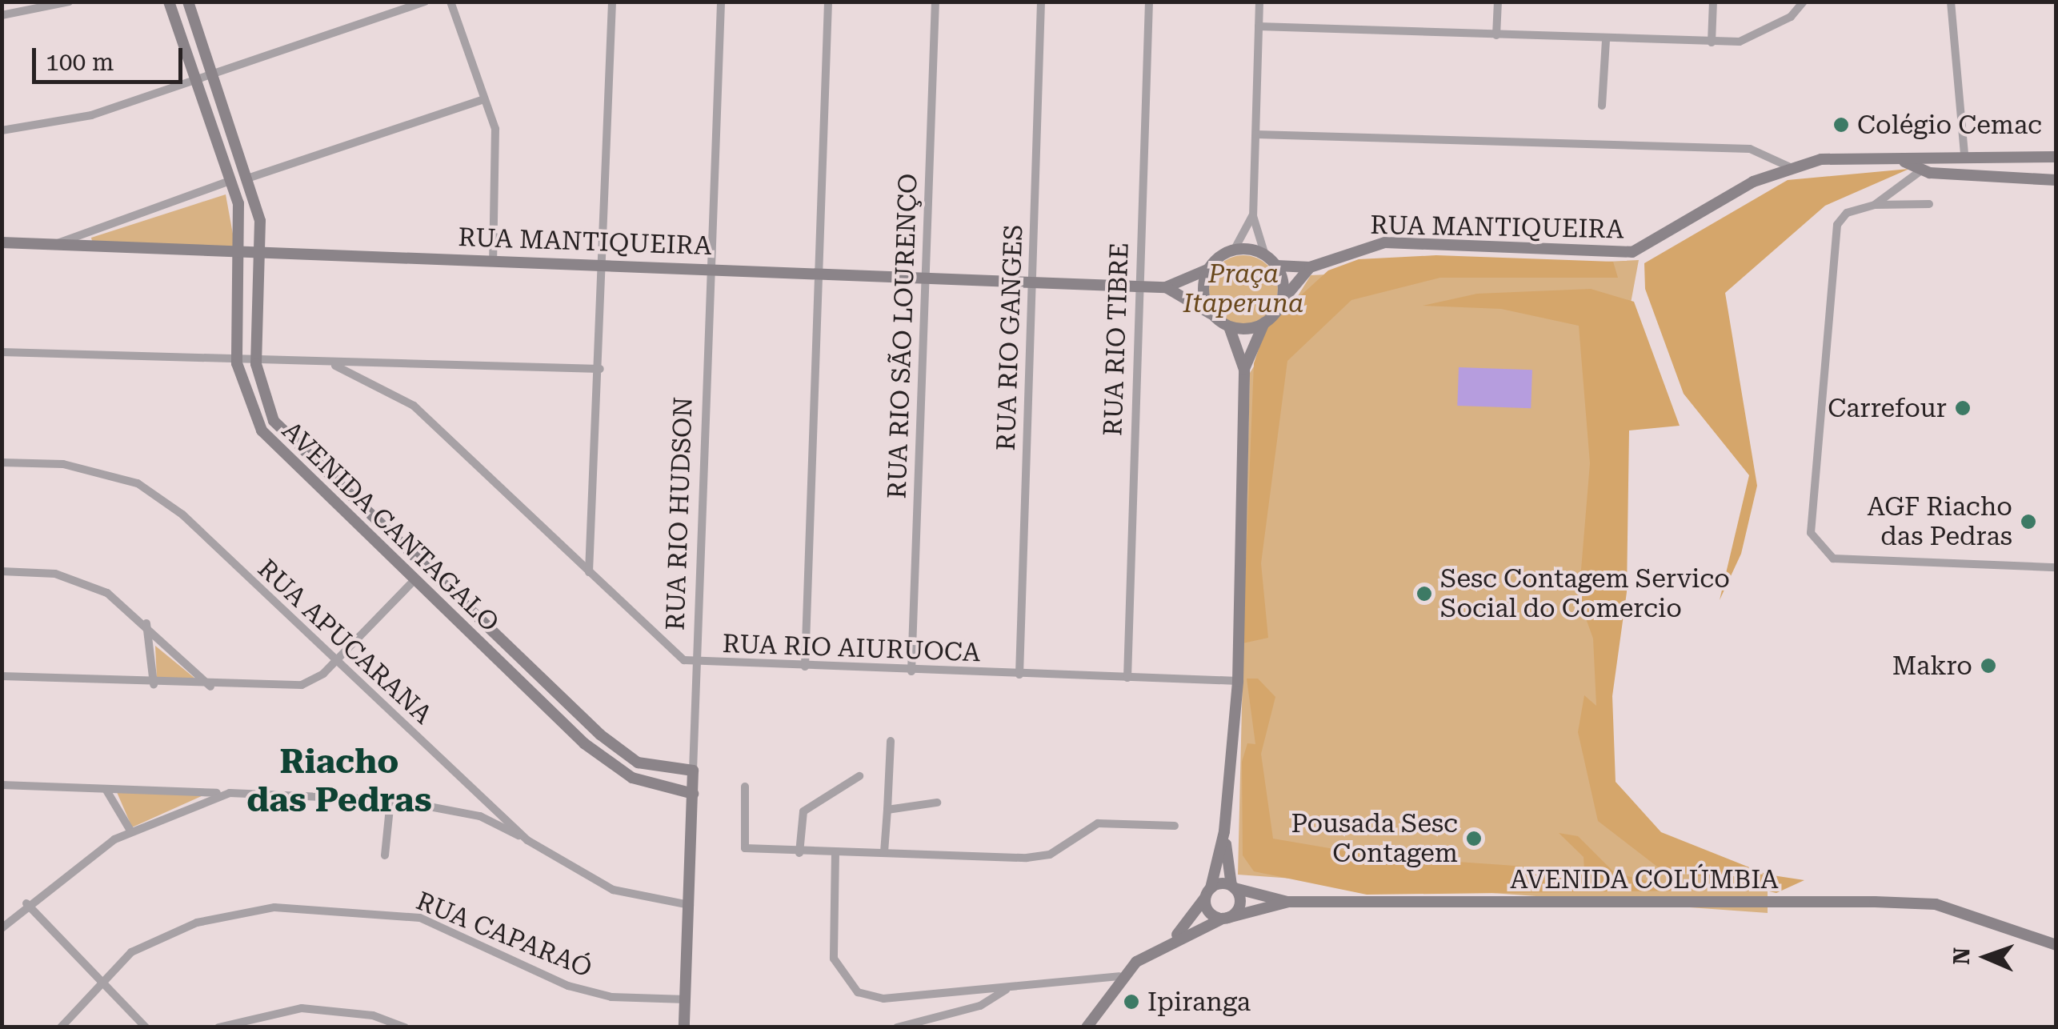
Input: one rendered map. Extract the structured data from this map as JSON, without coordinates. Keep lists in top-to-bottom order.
{
  "streets": {
    "street": [
      "RUA MANTIQUEIRA",
      "RUA RIO SÃO LOURENÇO",
      "RUA RIO GANGES",
      "RUA RIO TIBRE",
      "RUA RIO HUDSON",
      "AVENIDA CANTAGALO",
      "RUA APUCARANA",
      "RUA RIO AIURUOCA",
      "AVENIDA COLÚMBIA",
      "RUA CAPARAÓ"
    ]
  },
  "crossings": [
    ["RUA MANTIQUEIRA", "RUA RIO SÃO LOURENÇO"],
    ["RUA MANTIQUEIRA", "RUA RIO GANGES"],
    ["RUA MANTIQUEIRA", "RUA RIO TIBRE"],
    ["RUA MANTIQUEIRA", "RUA RIO HUDSON"],
    ["RUA MANTIQUEIRA", "AVENIDA CANTAGALO"],
    ["RUA RIO SÃO LOURENÇO", "RUA RIO AIURUOCA"],
    ["RUA RIO GANGES", "RUA RIO AIURUOCA"],
    ["RUA RIO TIBRE", "RUA RIO AIURUOCA"],
    ["RUA RIO HUDSON", "AVENIDA CANTAGALO"],
    ["RUA RIO HUDSON", "RUA APUCARANA"],
    ["RUA RIO HUDSON", "RUA RIO AIURUOCA"],
    ["RUA RIO HUDSON", "RUA CAPARAÓ"]
  ],
  "districts": ["Riacho das Pedras"],
  "parks": ["Praça Itaperuna"],
  "places": [
    "Colégio Cemac",
    "Carrefour",
    "AGF Riacho das Pedras",
    "Sesc Contagem Servico Social do Comercio",
    "Makro",
    "Pousada Sesc Contagem",
    "Ipiranga"
  ],
  "scale_bar": "100 m",
  "north": "left"
}
